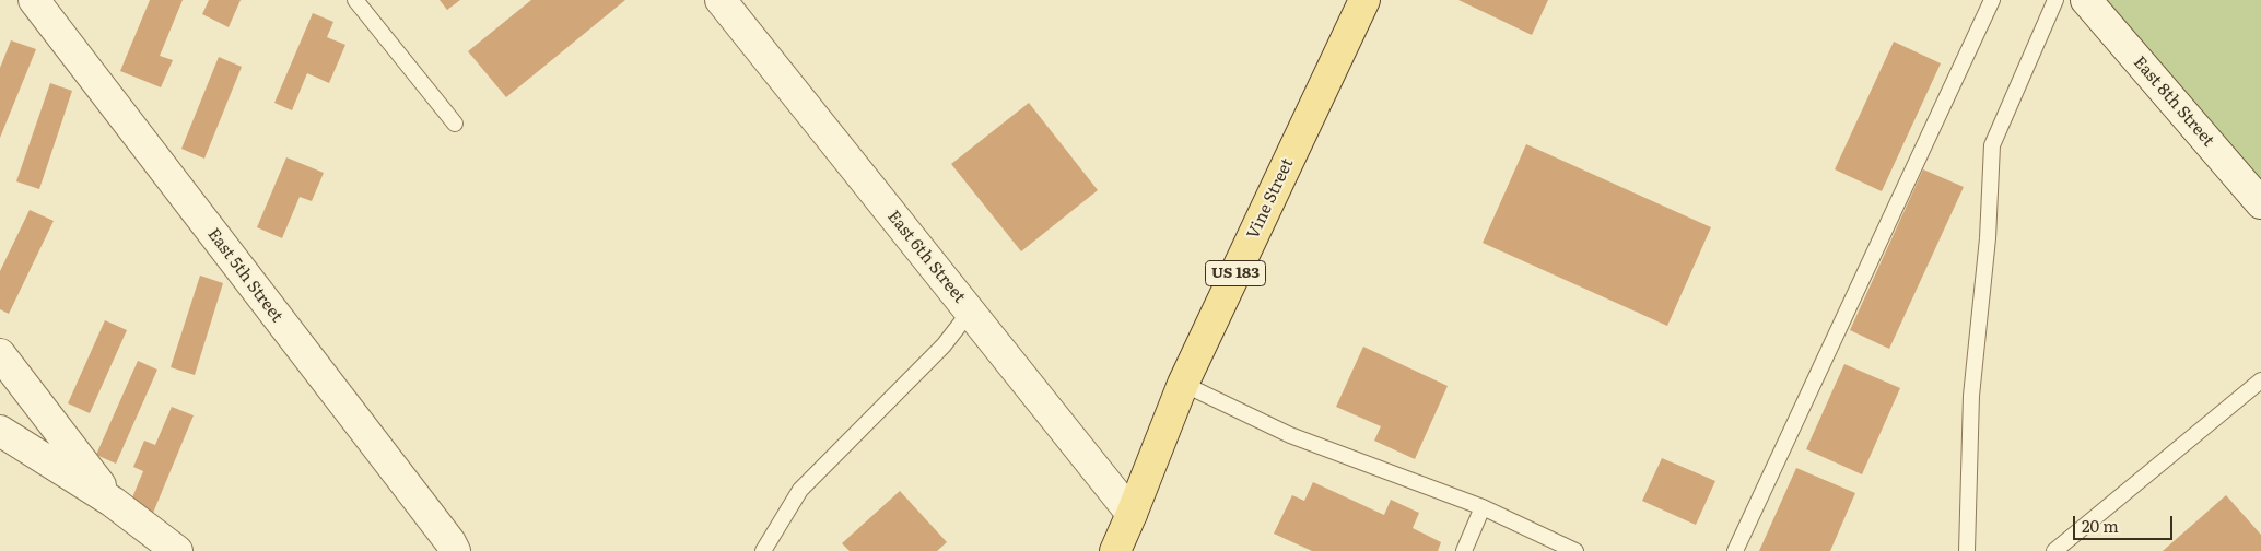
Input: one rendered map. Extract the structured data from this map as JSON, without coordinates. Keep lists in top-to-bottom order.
{
  "streets": {
    "main road": ["Vine Street", "US 183"],
    "street": ["East 8th Street", "East 6th Street", "East 5th Street"]
  },
  "crossings": [
    ["Vine Street", "East 6th Street"]
  ],
  "scale_bar": "20 m"
}
